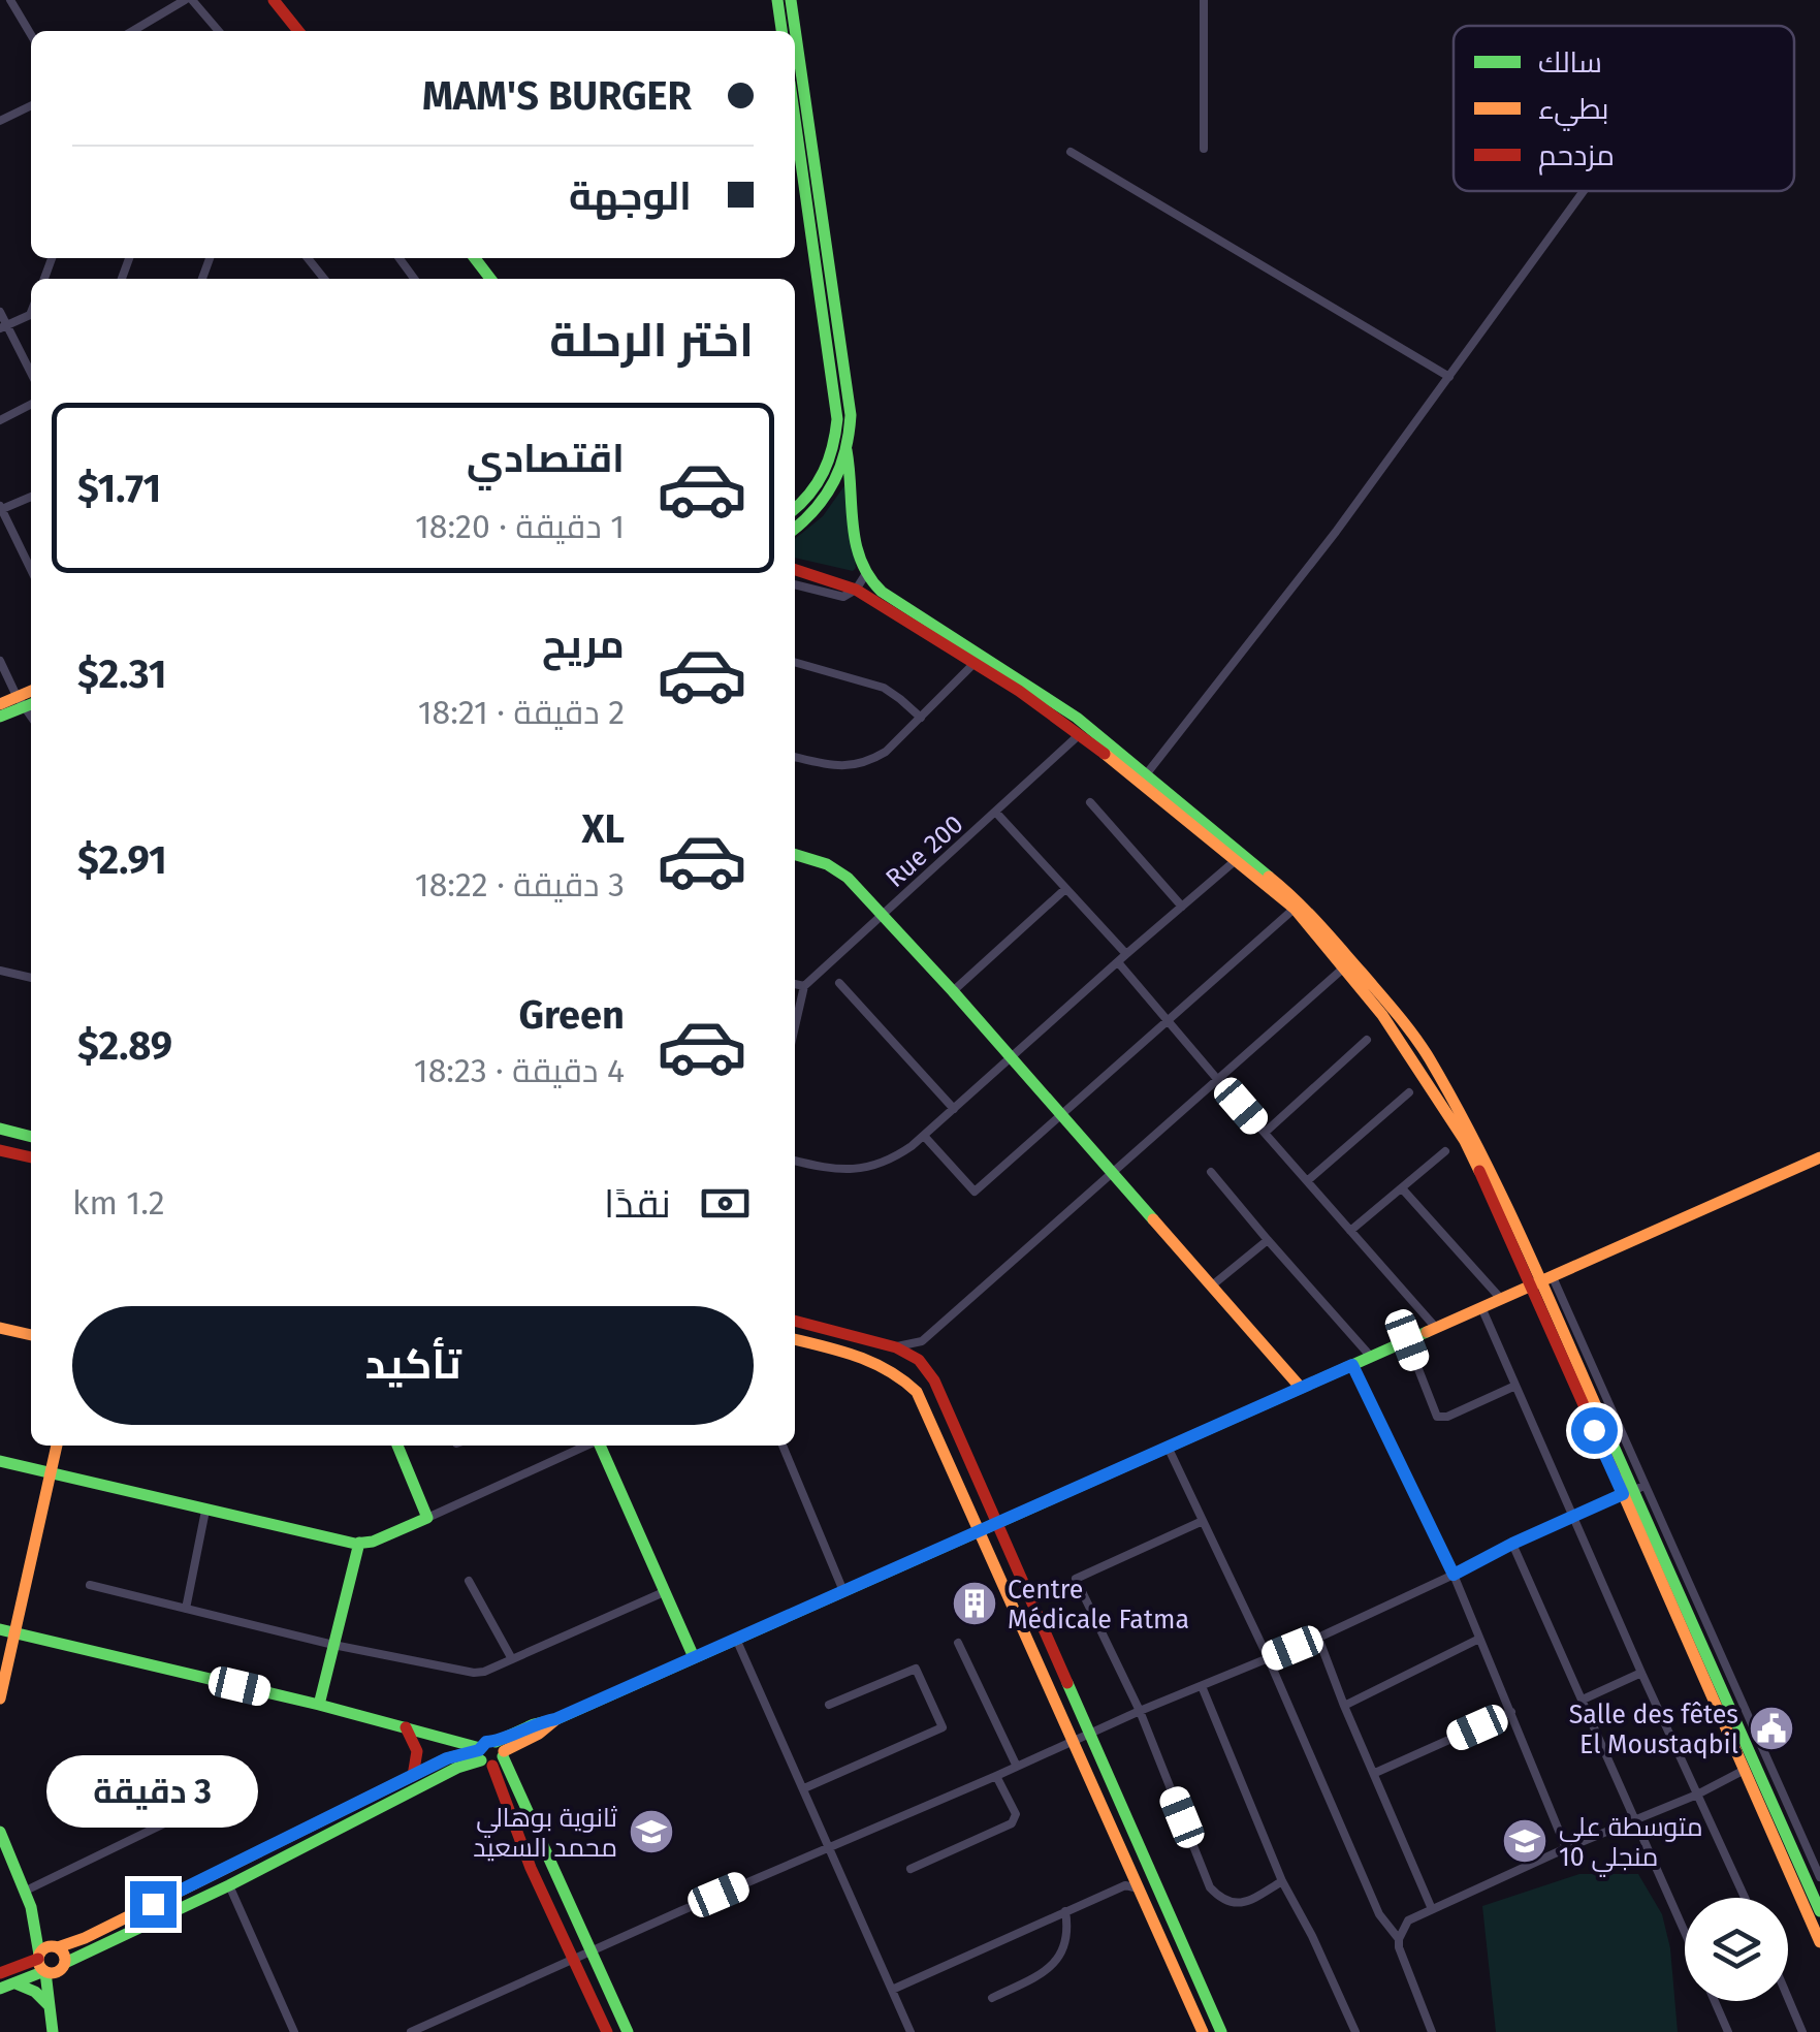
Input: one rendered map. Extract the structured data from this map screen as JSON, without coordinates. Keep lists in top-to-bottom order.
{
  "streets": {
    "street": ["Rue 200"]
  },
  "places": {
    "building": ["Centre Médicale Fatma"],
    "public building": ["Salle des fêtes El Moustaqbil"],
    "school or university": ["ثانوية بوهالي محمد السعيد", "متوسطة علي منجلي 10"]
  },
  "legend": ["سالك", "بطيء", "مزدحم"],
  "page": {
    "banner": ["MAM'S BURGER", "الوجهة"],
    "heading": "اختر الرحلة",
    "list": [
      {
        "name": "اقتصادي",
        "note": "1 دقيقة · 18:20",
        "value": "$1.71"
      },
      {
        "name": "مريح",
        "note": "2 دقيقة · 18:21",
        "value": "$2.31"
      },
      {
        "name": "XL",
        "note": "3 دقيقة · 18:22",
        "value": "$2.91"
      },
      {
        "name": "Green",
        "note": "4 دقيقة · 18:23",
        "value": "$2.89"
      }
    ],
    "pay": ["نقدًا", "1.2 km"],
    "buttons": "تأكيد",
    "bubble": "3 دقيقة"
  }
}
